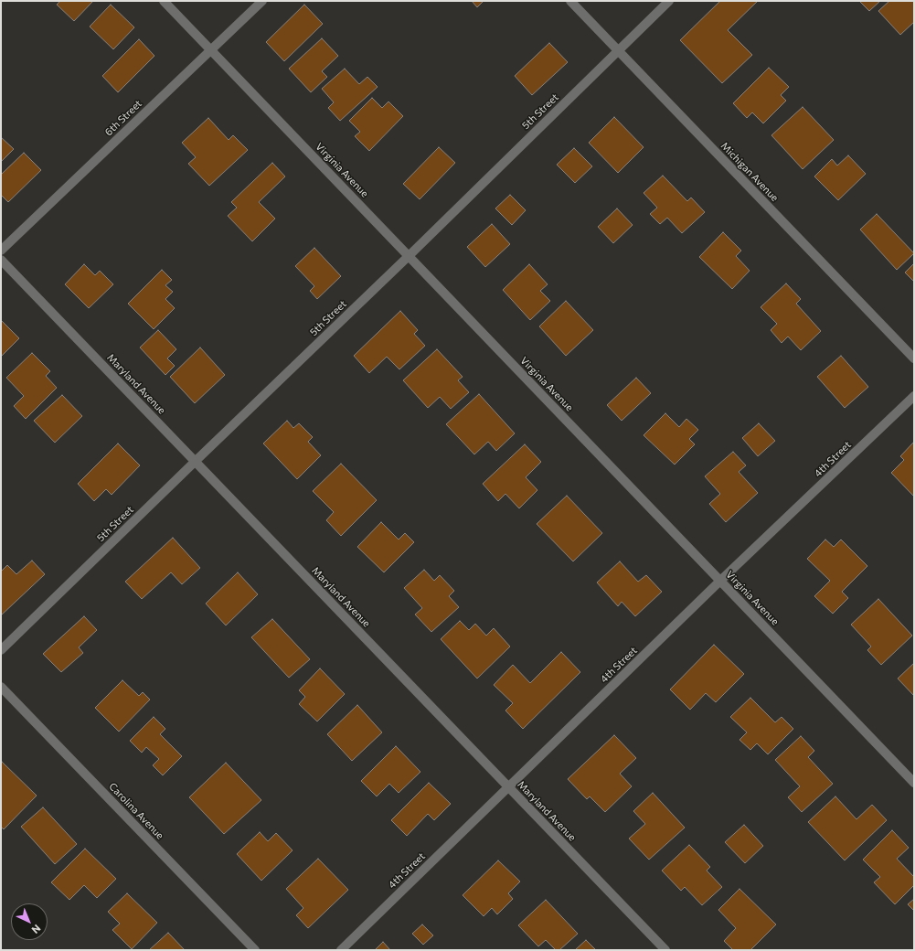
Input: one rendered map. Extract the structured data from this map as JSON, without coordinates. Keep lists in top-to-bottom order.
{
  "streets": {
    "street": [
      "5th Street",
      "6th Street",
      "Virginia Avenue",
      "Michigan Avenue",
      "Maryland Avenue",
      "4th Street",
      "Carolina Avenue"
    ]
  },
  "crossings": [
    ["5th Street", "Virginia Avenue"],
    ["5th Street", "Michigan Avenue"],
    ["5th Street", "Maryland Avenue"],
    ["6th Street", "Virginia Avenue"],
    ["Virginia Avenue", "4th Street"],
    ["Maryland Avenue", "4th Street"]
  ],
  "north": "bottom right"
}
